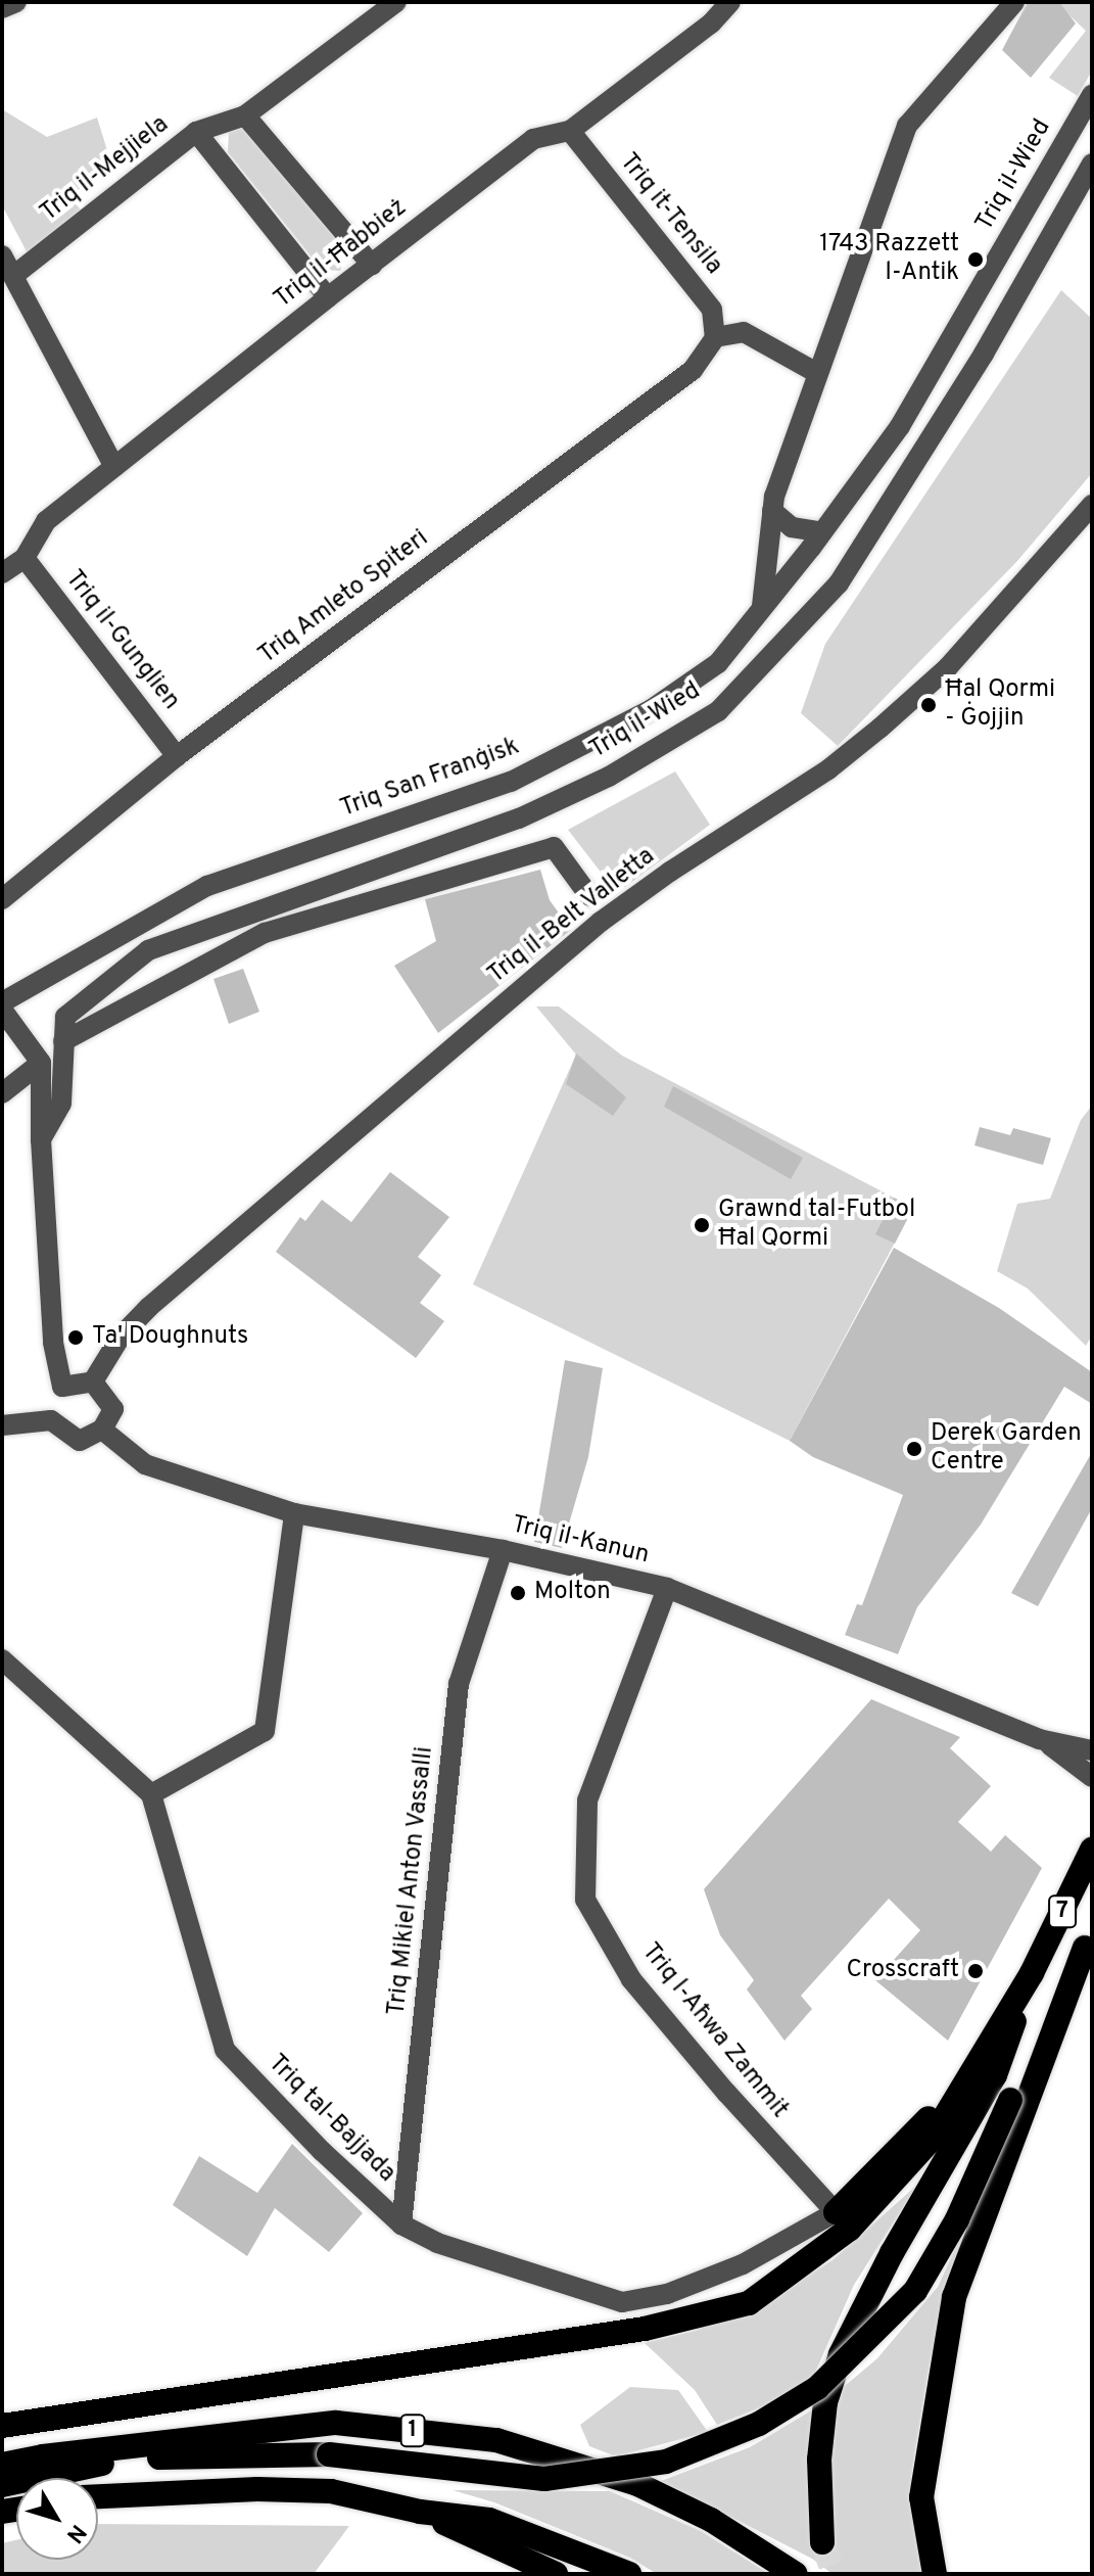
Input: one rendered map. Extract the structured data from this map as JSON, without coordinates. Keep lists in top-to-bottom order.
{
  "streets": {
    "highway": ["7", "1"],
    "street": [
      "Triq il-Mejjiela",
      "Triq il-Wied",
      "Triq it-Tensila",
      "Triq il-Ħabbież",
      "Triq Amleto Spiteri",
      "Triq il-Gunglien",
      "Triq San Franġisk",
      "Triq il-Belt Valletta",
      "Triq il-Kanun",
      "Triq Mikiel Anton Vassalli",
      "Triq l-Aħwa Zammit",
      "Triq tal-Bajjada"
    ]
  },
  "crossings": [
    ["Triq il-Wied", "Triq San Franġisk"],
    ["Triq it-Tensila", "Triq il-Ħabbież"],
    ["Triq it-Tensila", "Triq Amleto Spiteri"],
    ["Triq il-Ħabbież", "Triq il-Gunglien"],
    ["Triq Amleto Spiteri", "Triq il-Gunglien"],
    ["Triq il-Belt Valletta", "Triq il-Kanun"],
    ["Triq il-Kanun", "Triq Mikiel Anton Vassalli"],
    ["Triq il-Kanun", "Triq l-Aħwa Zammit"],
    ["Triq Mikiel Anton Vassalli", "Triq tal-Bajjada"],
    ["Triq l-Aħwa Zammit", "Triq tal-Bajjada"]
  ],
  "places": [
    "1743 Razzett l-Antik",
    "Ħal Qormi - Ġojjin",
    "Grawnd tal-Futbol Ħal Qormi",
    "Ta' Doughnuts",
    "Derek Garden Centre",
    "Molton",
    "Crosscraft"
  ],
  "north": "bottom right"
}
